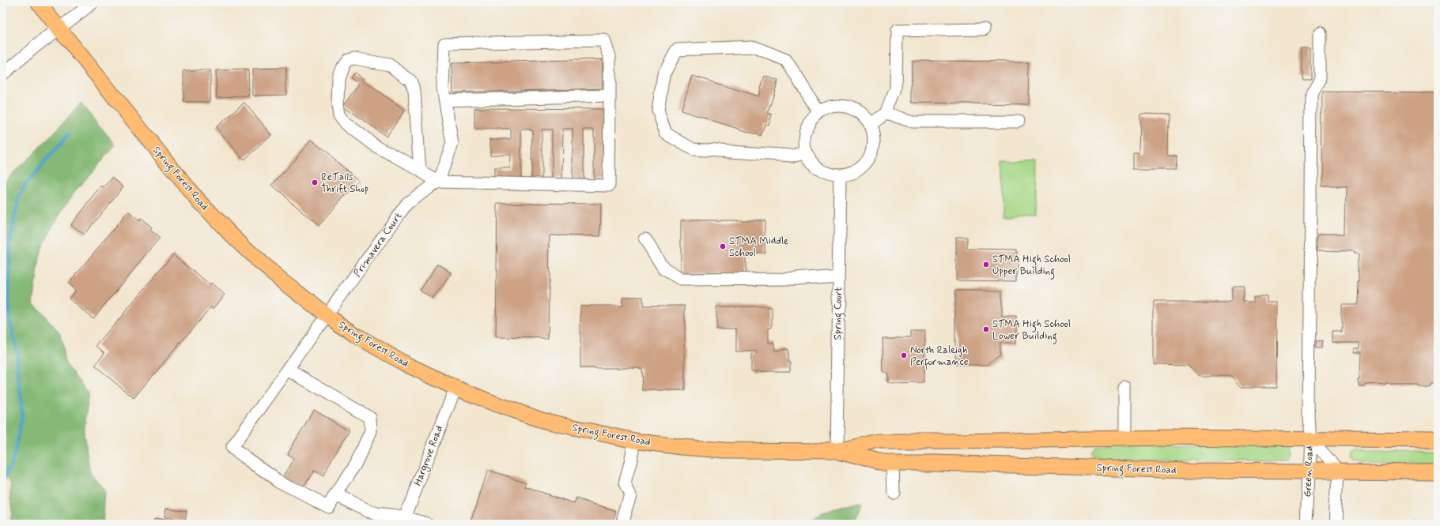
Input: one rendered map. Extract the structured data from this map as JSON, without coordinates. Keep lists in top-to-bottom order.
{
  "streets": {
    "main road": ["Spring Forest Road"],
    "street": [
      "Primavera Court",
      "Spring Court",
      "Hargrove Road",
      "Green Road"
    ]
  },
  "crossings": [
    ["Spring Forest Road", "Primavera Court"],
    ["Spring Forest Road", "Spring Court"],
    ["Spring Forest Road", "Hargrove Road"],
    ["Spring Forest Road", "Green Road"]
  ],
  "places": [
    "ReTails Thrift Shop",
    "STMA Middle School",
    "STMA High School Upper Building",
    "STMA High School Lower Building",
    "North Raleigh Performance"
  ]
}
